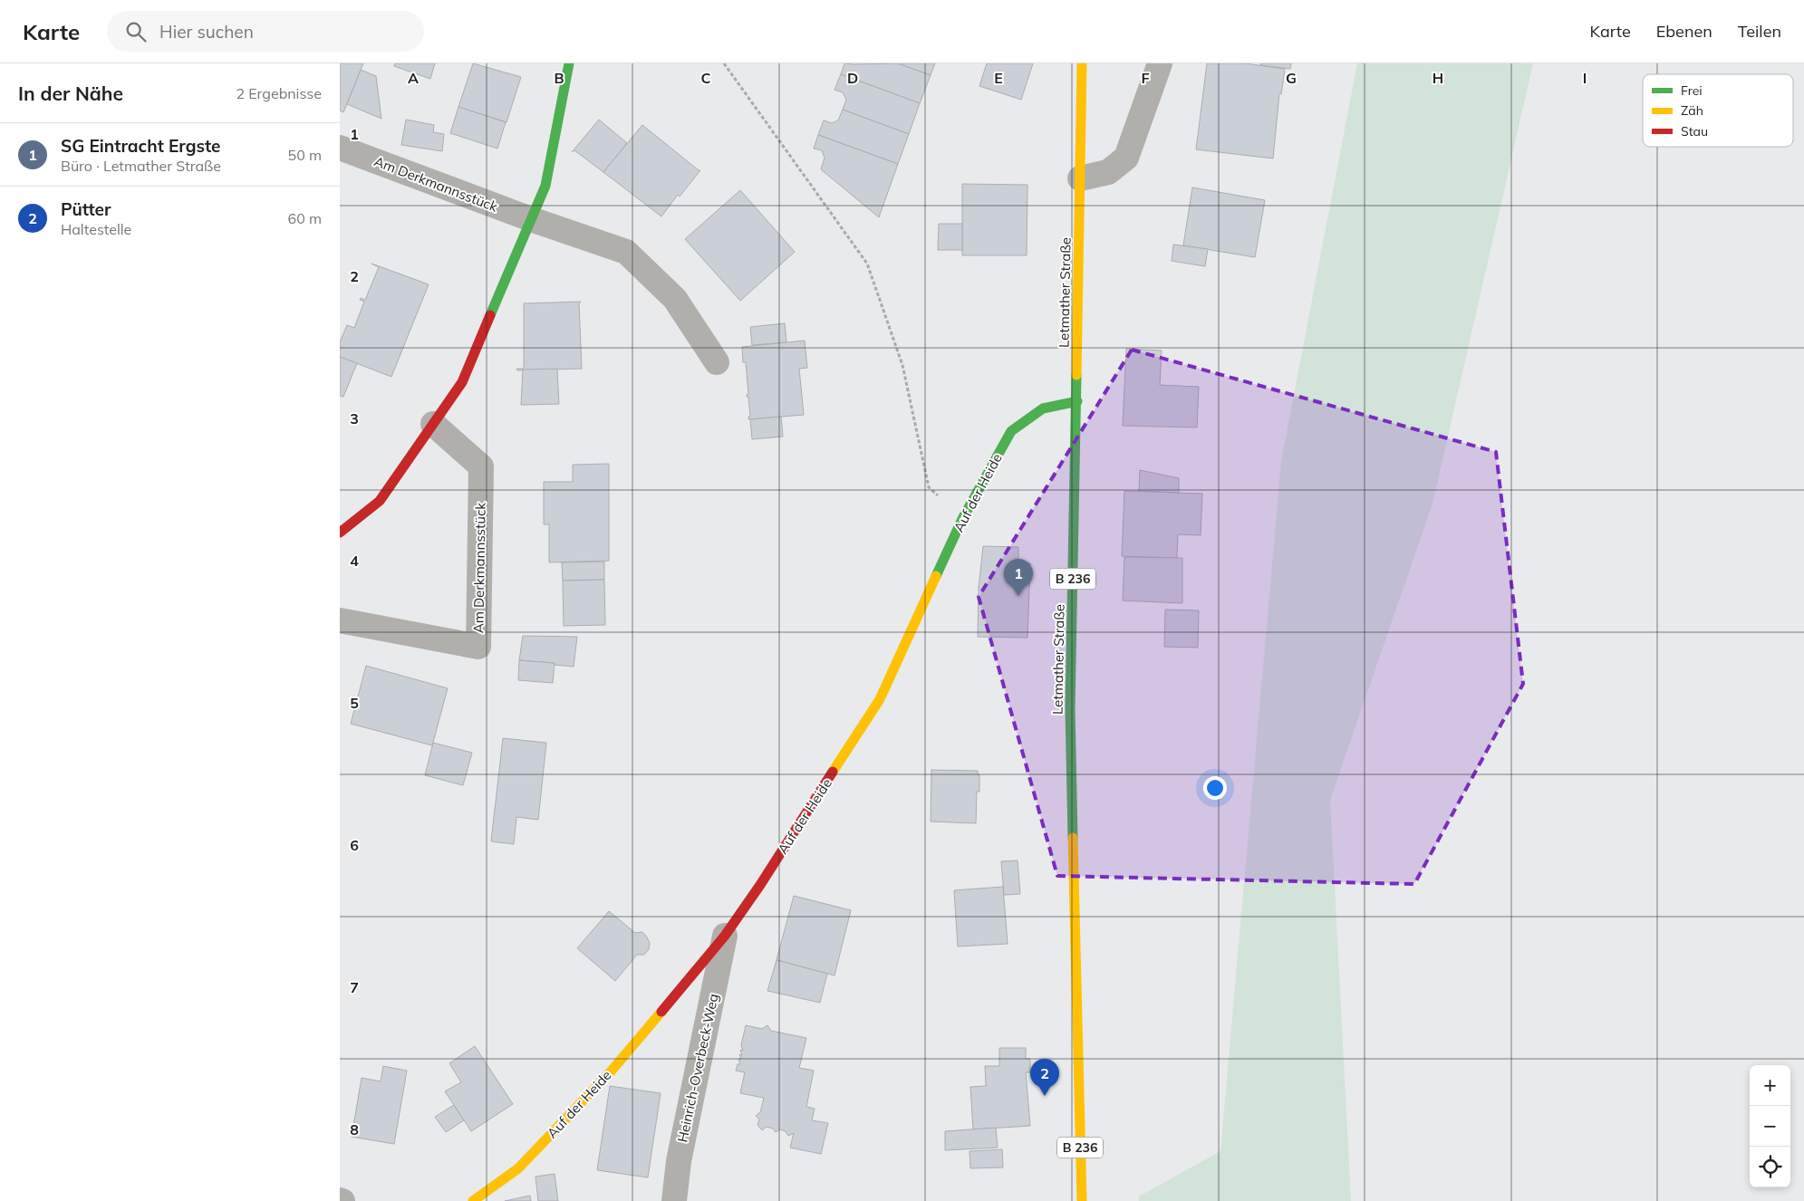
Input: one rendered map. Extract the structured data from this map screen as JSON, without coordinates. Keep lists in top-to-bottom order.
{
  "streets": {
    "street": [
      "Am Derkmannsstück",
      "Letmather Straße",
      "Auf der Heide",
      "B 236",
      "Heinrich-Overbeck-Weg"
    ]
  },
  "crossings": [
    ["Letmather Straße", "Auf der Heide"],
    ["Auf der Heide", "Heinrich-Overbeck-Weg"]
  ],
  "legend": ["Frei", "Zäh", "Stau"],
  "page": {
    "header": "Karte",
    "search": "Hier suchen",
    "nav": ["Karte", "Ebenen", "Teilen"],
    "heading": ["In der Nähe", "2 Ergebnisse"],
    "list": [
      {
        "mark": "1",
        "name": "SG Eintracht Ergste",
        "note": "Büro · Letmather Straße",
        "value": "50 m"
      },
      {
        "mark": "2",
        "name": "Pütter",
        "note": "Haltestelle",
        "value": "60 m"
      }
    ],
    "pins": ["1", "2"],
    "map_buttons": ["+", "−"]
  },
  "grid": {
    "columns": [
      "A",
      "B",
      "C",
      "D",
      "E",
      "F",
      "G",
      "H",
      "I"
    ],
    "rows": [
      "1",
      "2",
      "3",
      "4",
      "5",
      "6",
      "7",
      "8"
    ]
  }
}
